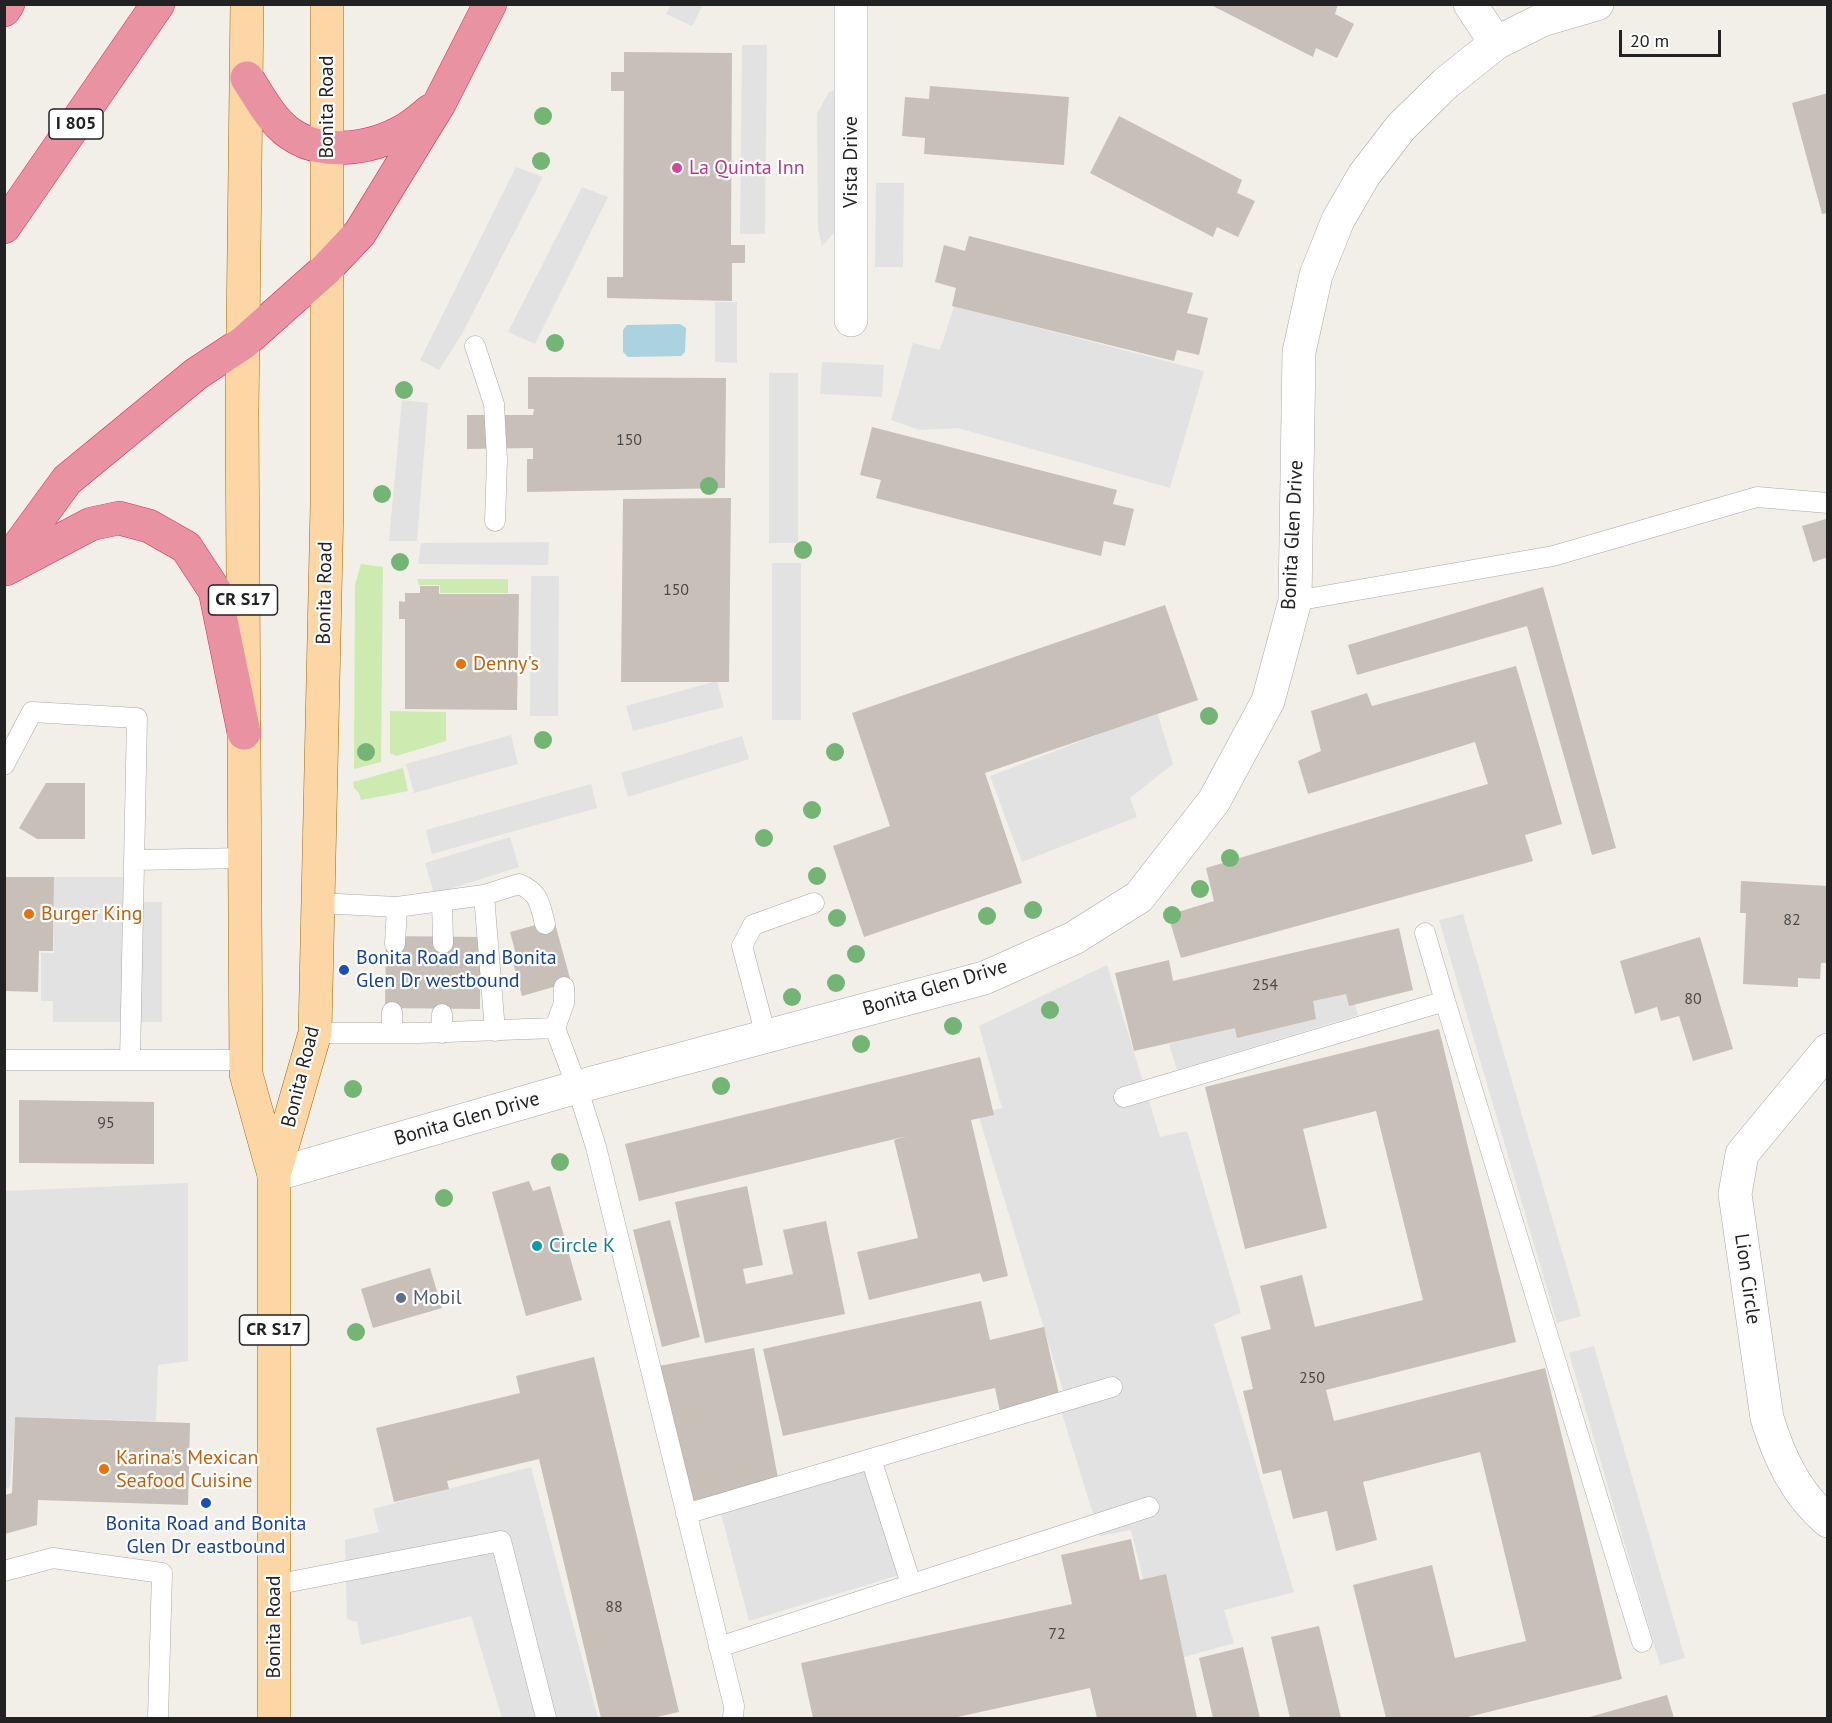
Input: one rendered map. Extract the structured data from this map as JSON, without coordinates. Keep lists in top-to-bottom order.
{
  "streets": {
    "highway": ["I 805"],
    "main road": ["Bonita Road", "CR S17"],
    "street": ["Vista Drive", "Bonita Glen Drive", "Lion Circle"]
  },
  "crossings": [
    ["Bonita Road", "Bonita Glen Drive"]
  ],
  "places": [
    "La Quinta Inn",
    "Denny's",
    "Burger King",
    "Bonita Road and Bonita Glen Dr westbound",
    "Circle K",
    "Mobil",
    "Karina's Mexican Seafood Cuisine",
    "Bonita Road and Bonita Glen Dr eastbound"
  ],
  "house_numbers": [
    "150",
    "150",
    "82",
    "254",
    "80",
    "95",
    "250",
    "88",
    "72"
  ],
  "scale_bar": "20 m"
}
